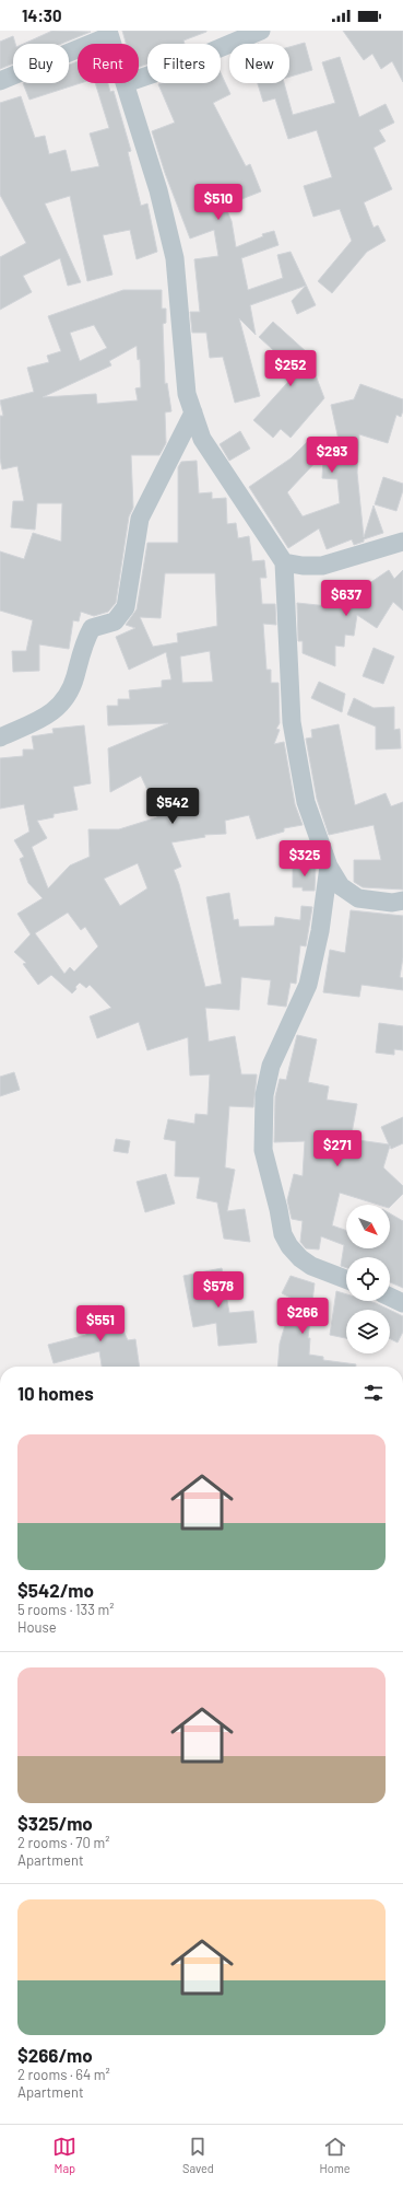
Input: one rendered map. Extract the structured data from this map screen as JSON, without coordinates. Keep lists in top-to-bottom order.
{
  "north": "bottom right",
  "page": {
    "status": "14:30",
    "chip": [
      "Buy",
      "Rent",
      "Filters",
      "New"
    ],
    "price": [
      "$510",
      "$252",
      "$293",
      "$637",
      "$542",
      "$325",
      "$271",
      "$578",
      "$266",
      "$551"
    ],
    "heading": "10 homes",
    "list": [
      {
        "name": "$542/mo",
        "note": "5 rooms · 133 m² · House"
      },
      {
        "name": "$325/mo",
        "note": "2 rooms · 70 m² · Apartment"
      },
      {
        "name": "$266/mo",
        "note": "2 rooms · 64 m² · Apartment"
      }
    ],
    "tabs": ["Map", "Saved", "Home"]
  }
}
